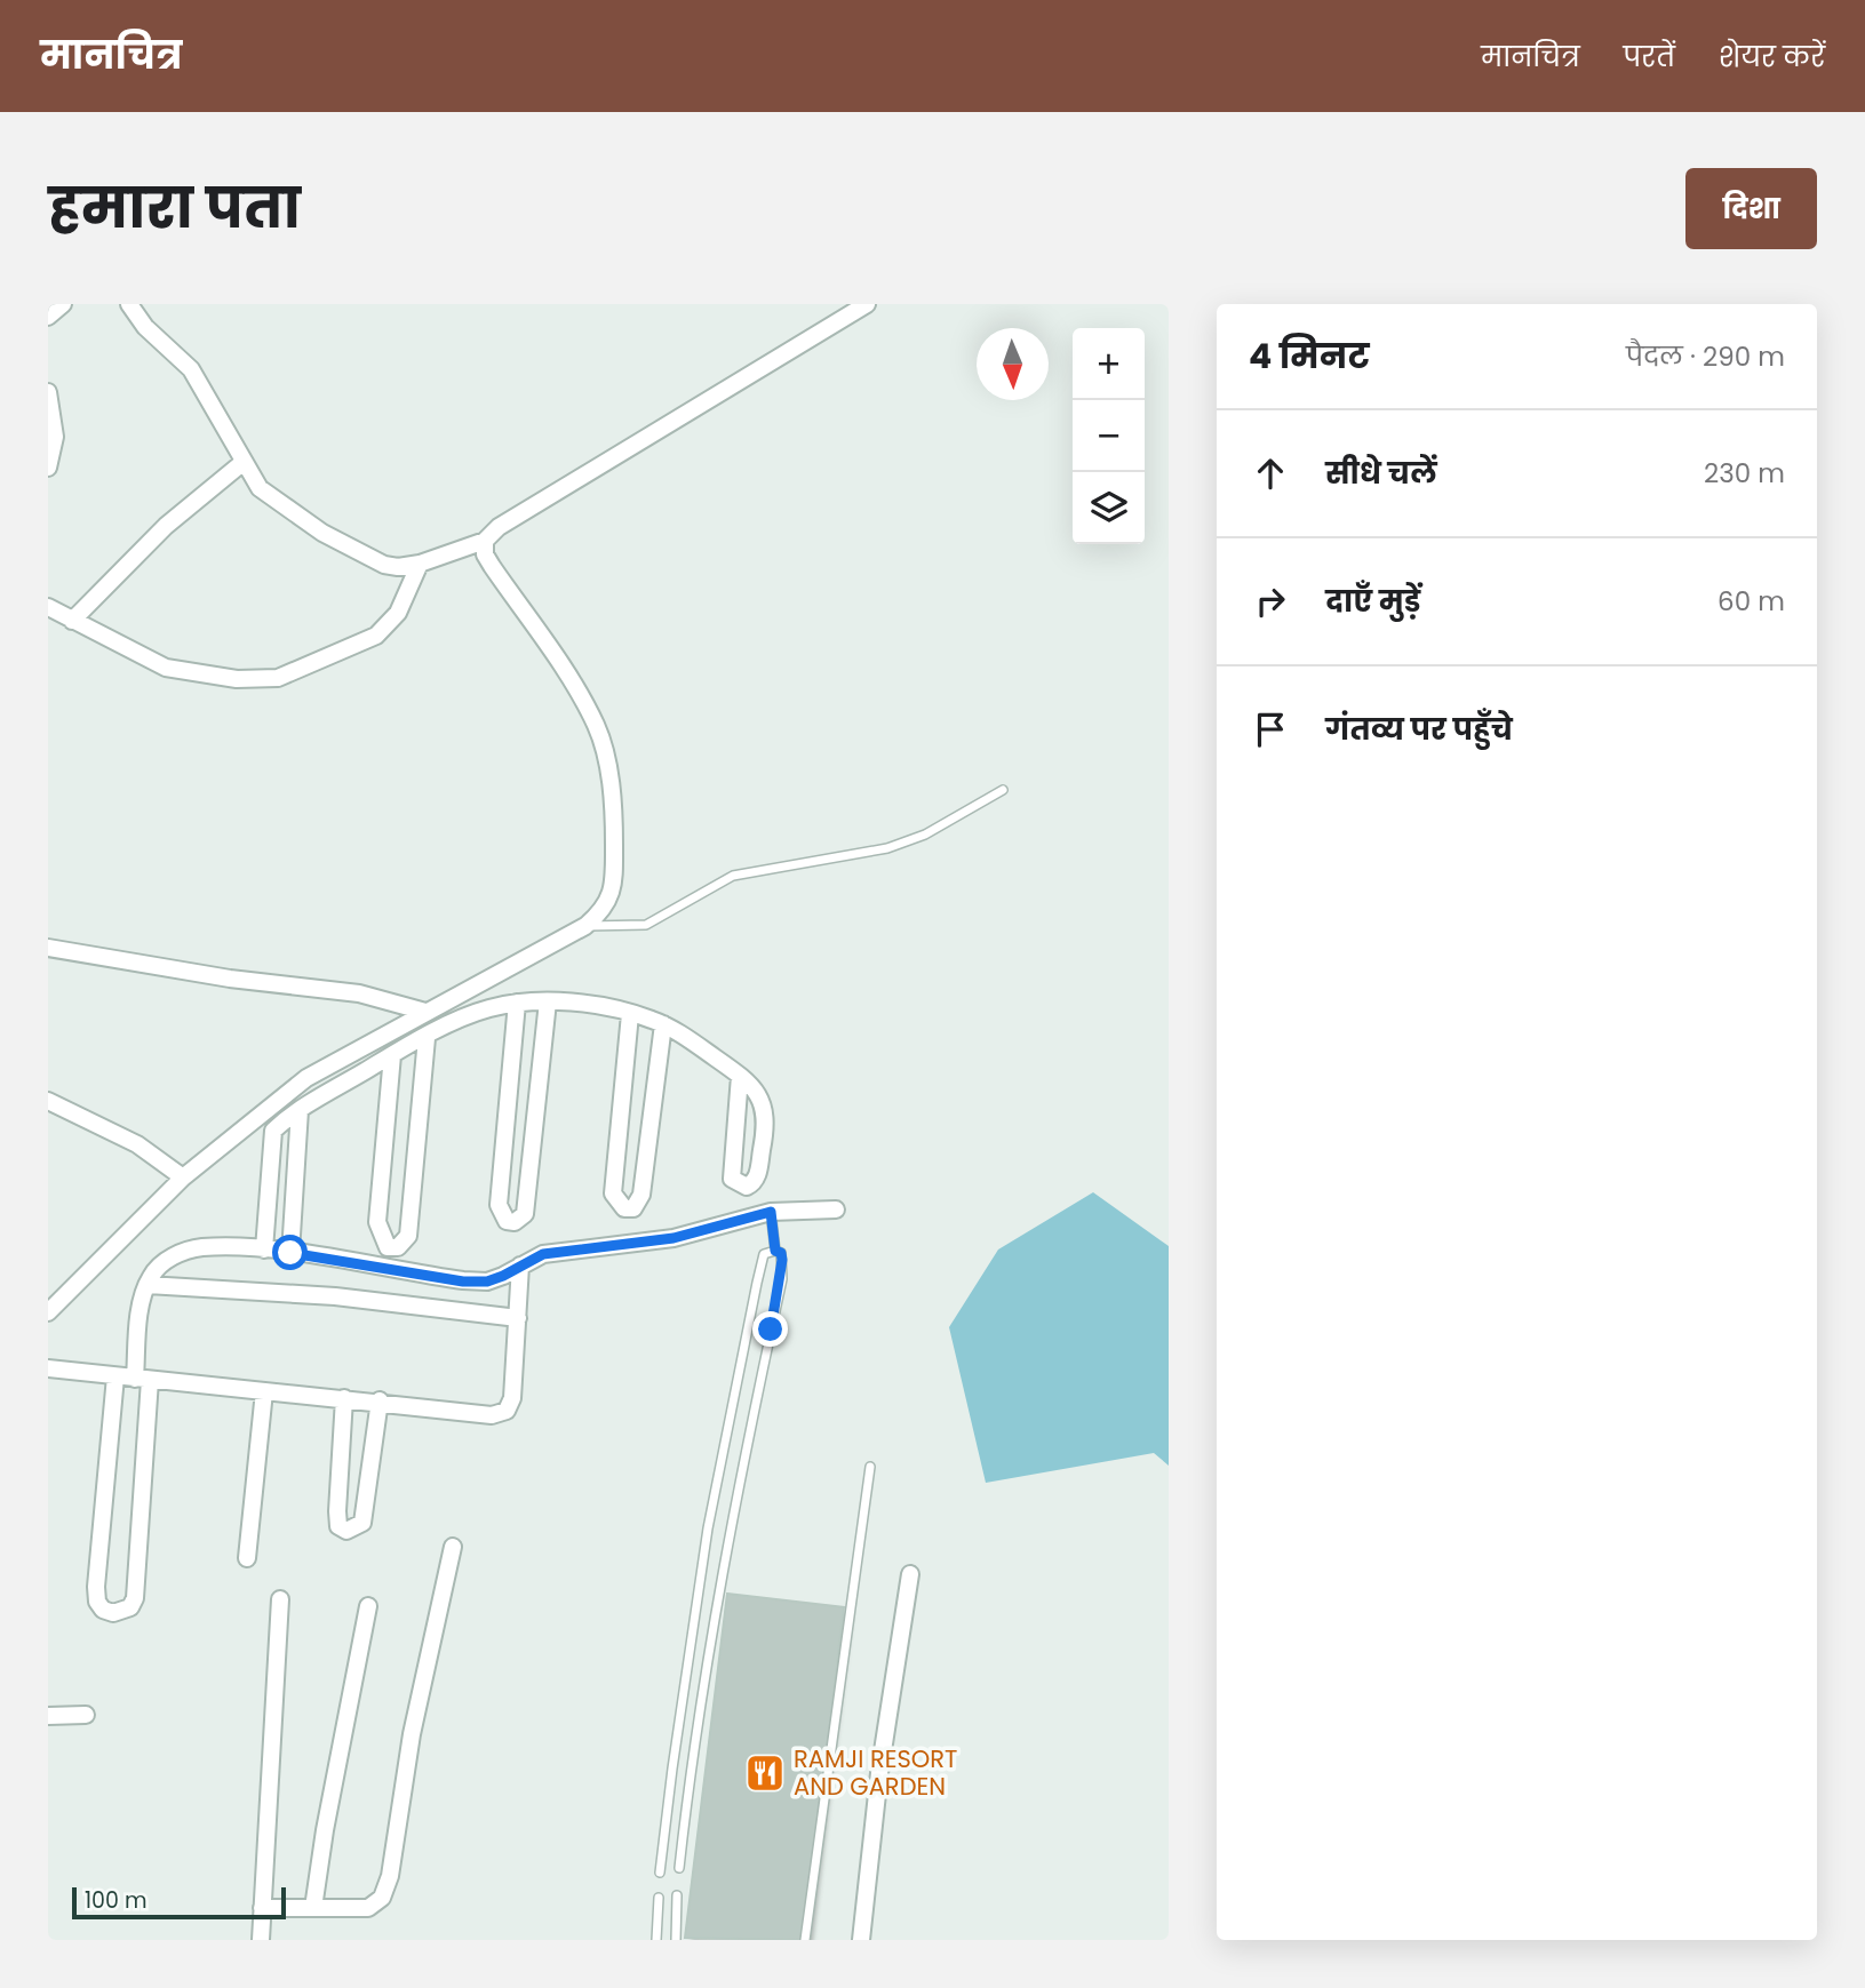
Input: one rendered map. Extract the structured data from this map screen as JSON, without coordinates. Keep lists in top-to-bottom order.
{
  "places": {
    "restaurant": ["RAMJI RESORT AND GARDEN"]
  },
  "scale_bar": "100 m",
  "north": "bottom",
  "page": {
    "header": "मानचित्र",
    "nav": ["मानचित्र", "परतें", "शेयर करें"],
    "title": "हमारा पता",
    "buttons": "दिशा",
    "heading": ["4 मिनट", "पैदल · 290 m"],
    "map_buttons": ["+", "−"],
    "list": [
      ["सीधे चलें", "230 m"],
      ["दाएँ मुड़ें", "60 m"],
      "गंतव्य पर पहुँचे"
    ],
    "scale": "100 m"
  }
}
